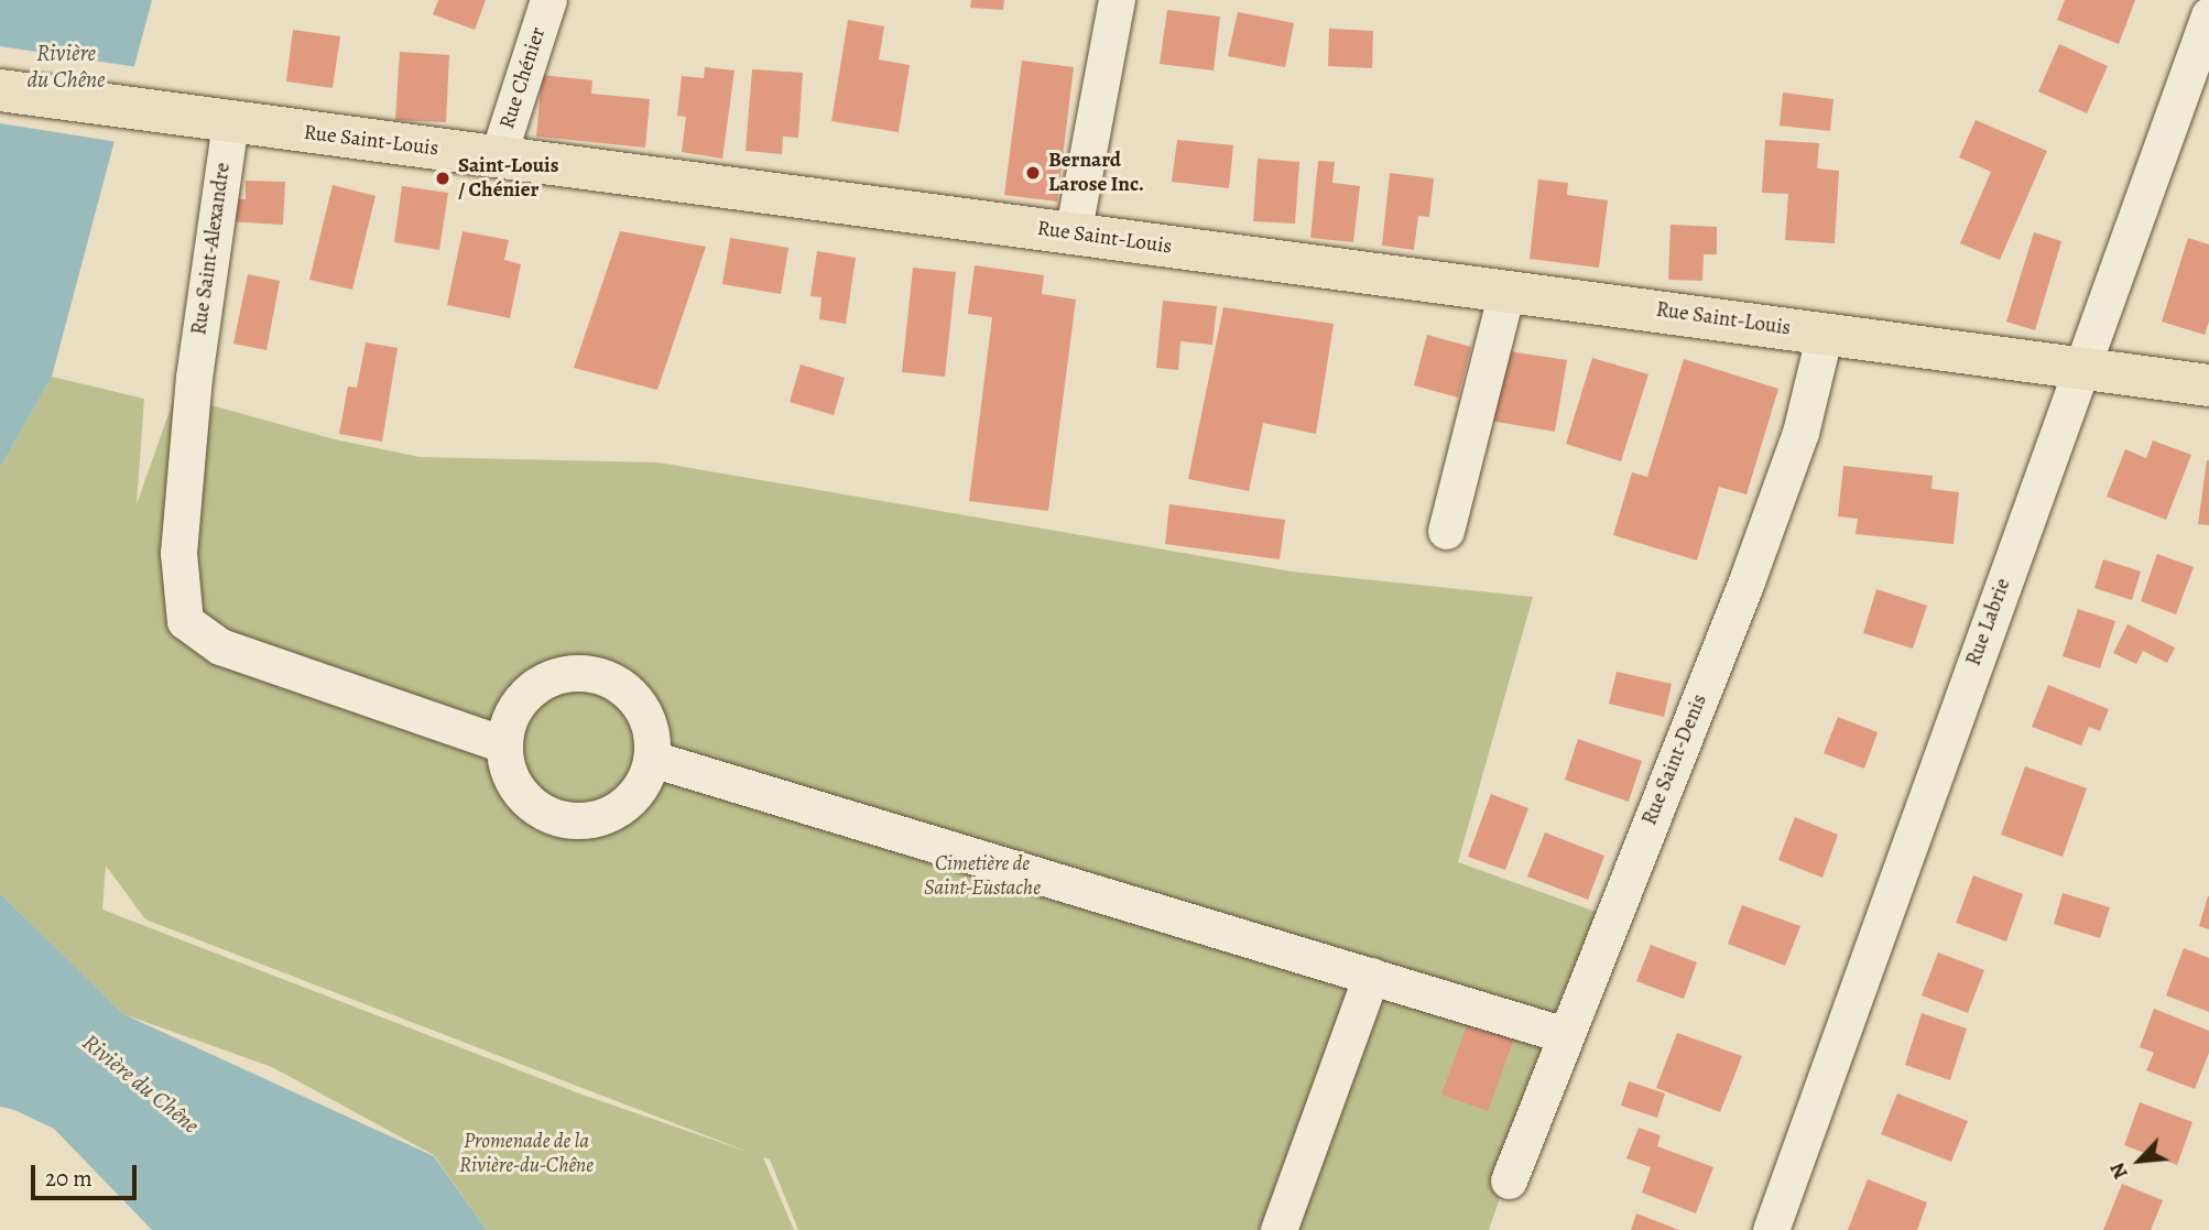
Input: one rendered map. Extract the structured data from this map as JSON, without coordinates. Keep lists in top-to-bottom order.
{
  "streets": {
    "main road": ["Rue Saint-Louis"],
    "street": [
      "Rue Chénier",
      "Rue Saint-Alexandre",
      "Rue Labrie",
      "Rue Saint-Denis"
    ]
  },
  "crossings": [
    ["Rue Chénier", "Rue Saint-Louis"],
    ["Rue Saint-Louis", "Rue Saint-Alexandre"],
    ["Rue Saint-Louis", "Rue Labrie"],
    ["Rue Saint-Louis", "Rue Saint-Denis"]
  ],
  "water": ["Rivière du Chêne"],
  "parks": ["Cimetière de Saint-Eustache", "Promenade de la Rivière-du-Chêne"],
  "places": ["Bernard Larose Inc.", "Saint-Louis / Chénier"],
  "scale_bar": "20 m",
  "north": "bottom left"
}
